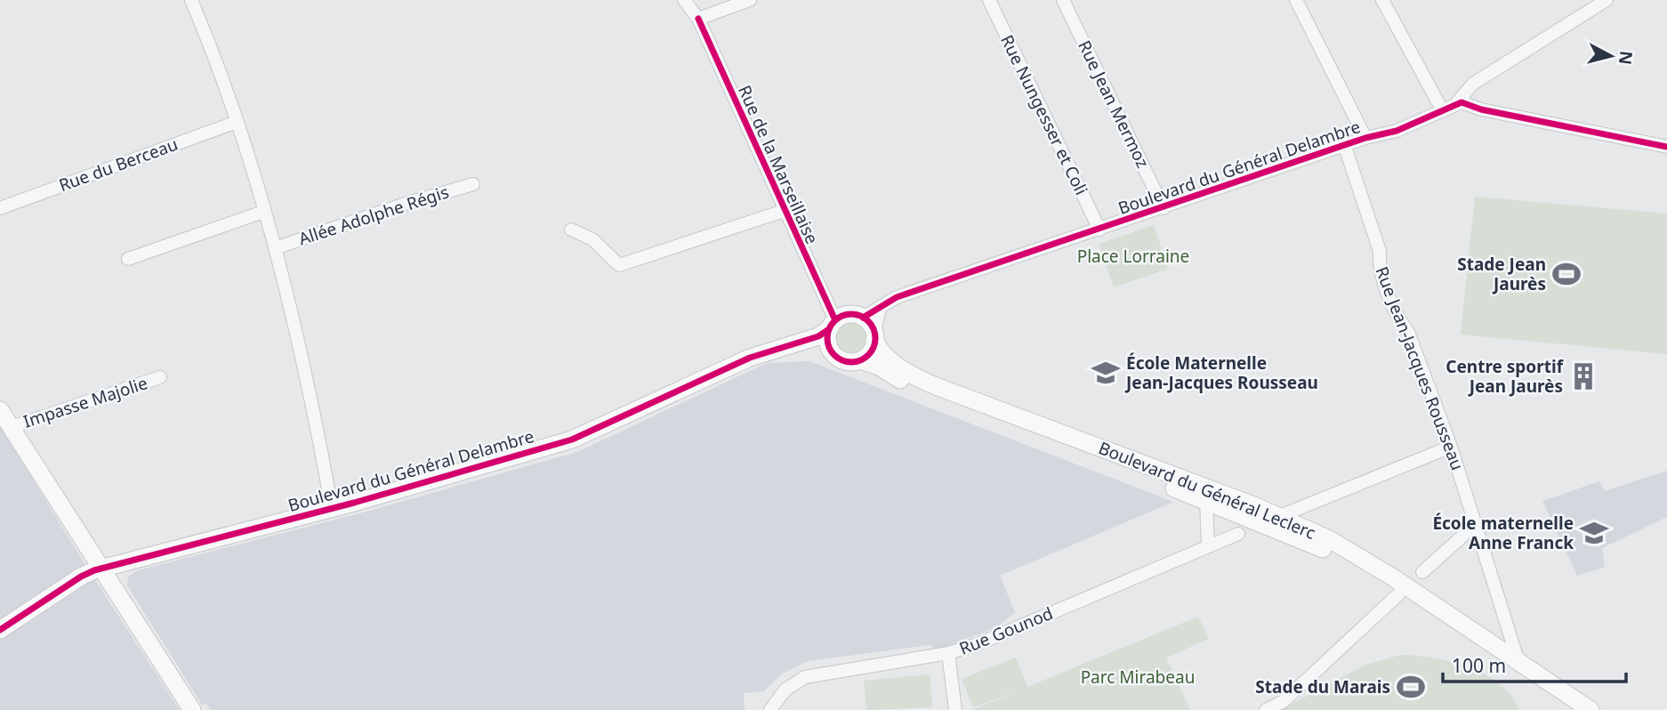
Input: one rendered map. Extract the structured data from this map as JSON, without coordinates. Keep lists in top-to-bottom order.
{
  "streets": {
    "street": [
      "Rue Jean Mermoz",
      "Rue Nungesser et Coli",
      "Rue du Berceau",
      "Rue de la Marseillaise",
      "Boulevard du Général Delambre",
      "Allée Adolphe Régis",
      "Rue Jean-Jacques Rousseau",
      "Impasse Majolie",
      "Boulevard du Général Leclerc",
      "Rue Gounod"
    ]
  },
  "crossings": [
    ["Rue Jean Mermoz", "Boulevard du Général Delambre"],
    ["Rue Nungesser et Coli", "Boulevard du Général Delambre"],
    ["Rue de la Marseillaise", "Boulevard du Général Delambre"],
    ["Rue de la Marseillaise", "Boulevard du Général Leclerc"],
    ["Boulevard du Général Delambre", "Rue Jean-Jacques Rousseau"],
    ["Boulevard du Général Delambre", "Boulevard du Général Leclerc"],
    ["Rue Jean-Jacques Rousseau", "Boulevard du Général Leclerc"]
  ],
  "parks": ["Place Lorraine", "Parc Mirabeau"],
  "places": {
    "sports": ["Stade Jean Jaurès", "Stade du Marais"],
    "school or university": ["École Maternelle Jean-Jacques Rousseau", "École maternelle Anne Franck"],
    "building": ["Centre sportif Jean Jaurès"]
  },
  "scale_bar": "100 m",
  "north": "right"
}
